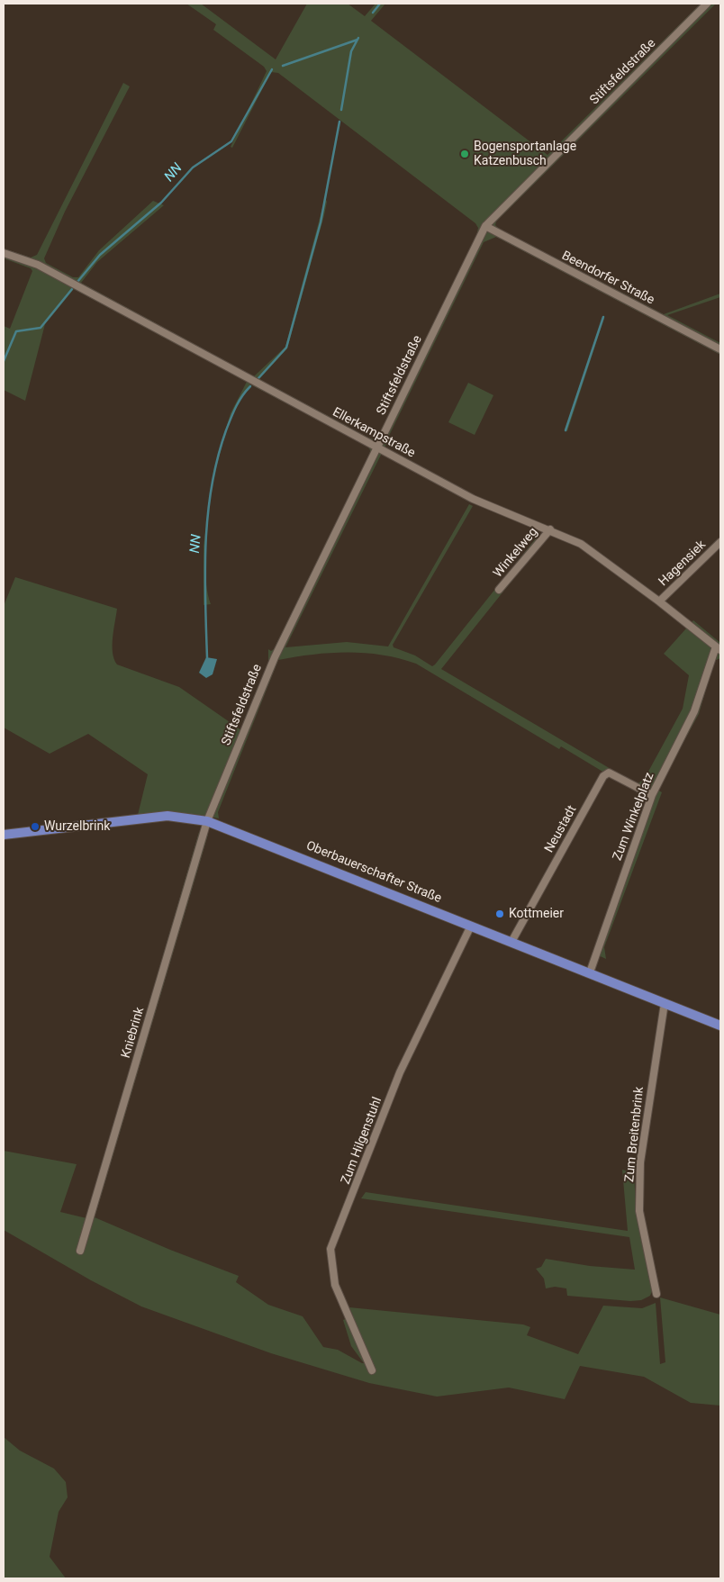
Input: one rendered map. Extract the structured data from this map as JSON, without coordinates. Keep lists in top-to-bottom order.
{
  "streets": {
    "main road": ["Oberbauerschafter Straße"],
    "street": [
      "Stiftsfeldstraße",
      "Beendorfer Straße",
      "Ellerkampstraße",
      "Winkelweg",
      "Hagensiek",
      "Zum Winkelplatz",
      "Neustadt",
      "Kniebrink",
      "Zum Breitenbrink",
      "Zum Hilgenstuhl"
    ]
  },
  "crossings": [
    ["Stiftsfeldstraße", "Beendorfer Straße"],
    ["Stiftsfeldstraße", "Ellerkampstraße"],
    ["Stiftsfeldstraße", "Oberbauerschafter Straße"],
    ["Stiftsfeldstraße", "Kniebrink"],
    ["Ellerkampstraße", "Winkelweg"],
    ["Ellerkampstraße", "Hagensiek"],
    ["Ellerkampstraße", "Zum Winkelplatz"],
    ["Zum Winkelplatz", "Neustadt"],
    ["Zum Winkelplatz", "Oberbauerschafter Straße"],
    ["Neustadt", "Oberbauerschafter Straße"],
    ["Oberbauerschafter Straße", "Kniebrink"],
    ["Oberbauerschafter Straße", "Zum Breitenbrink"],
    ["Oberbauerschafter Straße", "Zum Hilgenstuhl"]
  ],
  "water": ["NN"],
  "places": ["Bogensportanlage Katzenbusch", "Wurzelbrink", "Kottmeier"]
}
